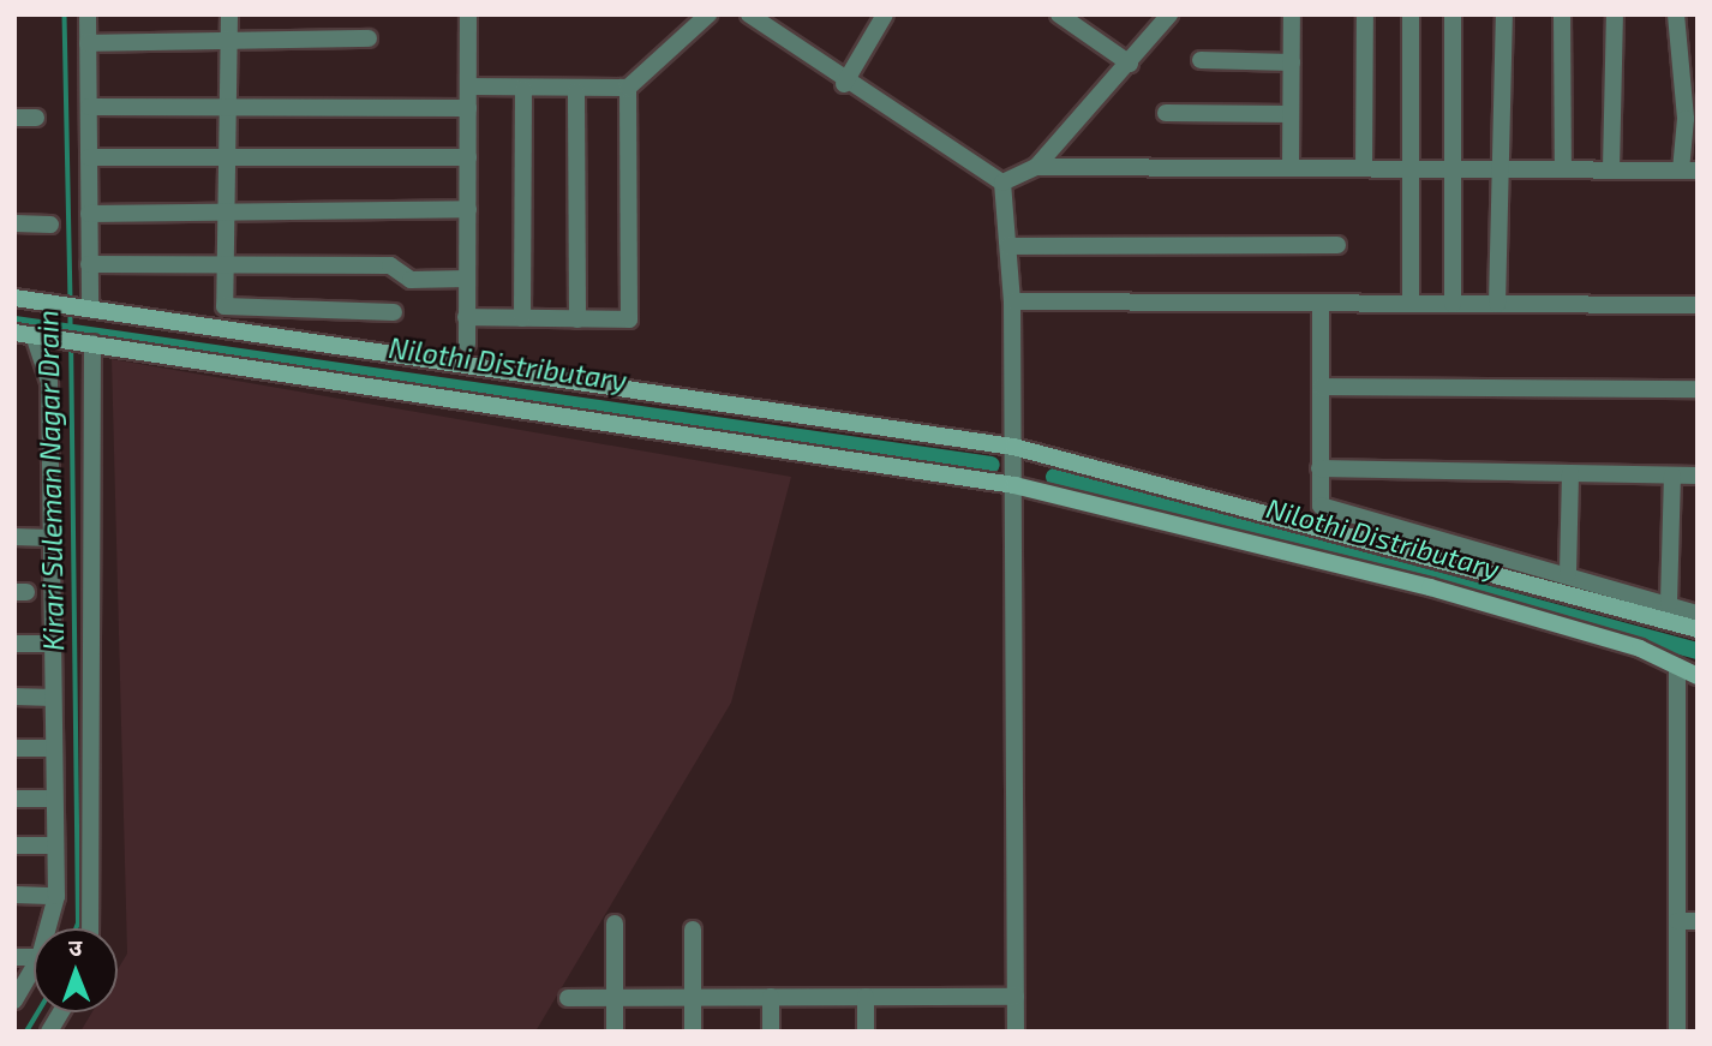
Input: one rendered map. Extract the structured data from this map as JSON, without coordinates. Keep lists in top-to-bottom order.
{
  "water": ["Nilothi Distributary", "Kirari Suleman Nagar Drain"],
  "north": "top"
}
